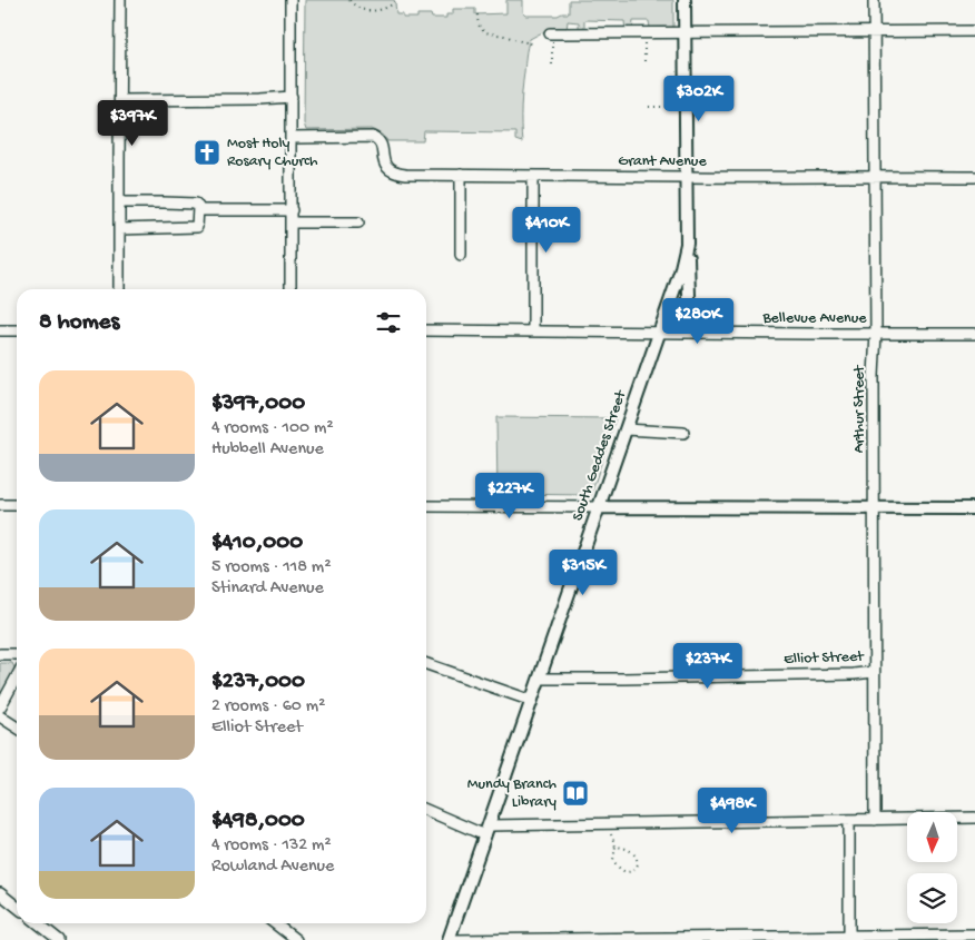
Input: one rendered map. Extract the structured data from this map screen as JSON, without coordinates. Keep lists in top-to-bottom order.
{
  "streets": {
    "main road": ["South Geddes Street"],
    "street": [
      "Grant Avenue",
      "Bellevue Avenue",
      "Arthur Street",
      "Elliot Street"
    ]
  },
  "crossings": [
    ["Grant Avenue", "Arthur Street"],
    ["Grant Avenue", "South Geddes Street"],
    ["Bellevue Avenue", "Arthur Street"],
    ["Bellevue Avenue", "South Geddes Street"],
    ["Arthur Street", "Elliot Street"],
    ["South Geddes Street", "Elliot Street"]
  ],
  "places": {
    "church": ["Most Holy Rosary Church"],
    "library": ["Mundy Branch Library"]
  },
  "north": "bottom",
  "page": {
    "price": [
      "$302K",
      "$397K",
      "$410K",
      "$280K",
      "$227K",
      "$315K",
      "$237K",
      "$498K"
    ],
    "heading": "8 homes",
    "list": [
      {
        "name": "$397,000",
        "note": "4 rooms · 100 m² · Hubbell Avenue"
      },
      {
        "name": "$410,000",
        "note": "5 rooms · 118 m² · Stinard Avenue"
      },
      {
        "name": "$237,000",
        "note": "2 rooms · 60 m² · Elliot Street"
      },
      {
        "name": "$498,000",
        "note": "4 rooms · 132 m² · Rowland Avenue"
      }
    ]
  }
}
